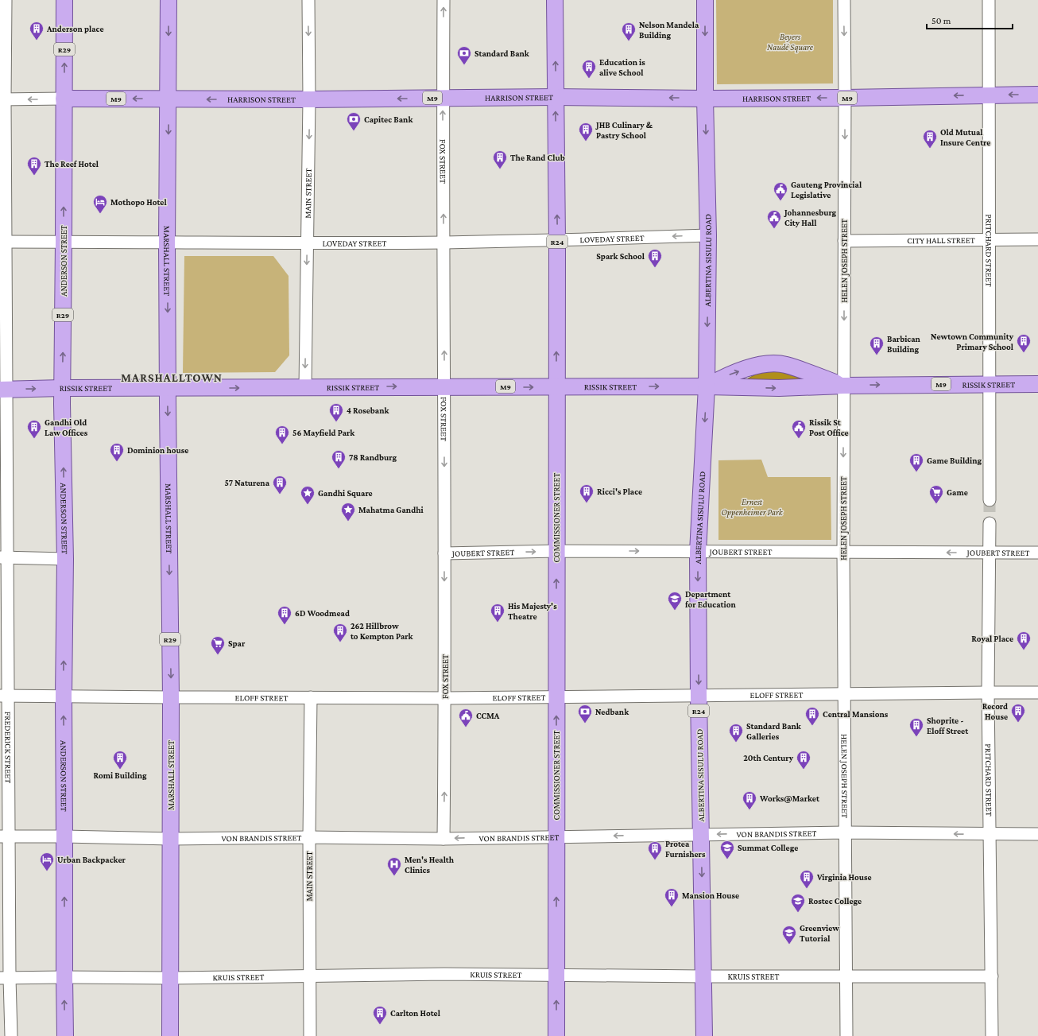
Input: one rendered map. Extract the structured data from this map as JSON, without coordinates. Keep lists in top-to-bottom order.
{
  "streets": {
    "main road": [
      "R29",
      "M9",
      "HARRISON STREET",
      "R24",
      "ANDERSON STREET",
      "MARSHALL STREET",
      "ALBERTINA SISULU ROAD",
      "RISSIK STREET",
      "COMMISSIONER STREET"
    ],
    "street": [
      "FOX STREET",
      "MAIN STREET",
      "LOVEDAY STREET",
      "CITY HALL STREET",
      "PRITCHARD STREET",
      "HELEN JOSEPH STREET",
      "JOUBERT STREET",
      "ELOFF STREET",
      "FREDERICK STREET",
      "VON BRANDIS STREET",
      "KRUIS STREET"
    ]
  },
  "crossings": [
    ["HARRISON STREET", "FOX STREET"],
    ["HARRISON STREET", "MAIN STREET"],
    ["HARRISON STREET", "PRITCHARD STREET"],
    ["HARRISON STREET", "ANDERSON STREET"],
    ["HARRISON STREET", "MARSHALL STREET"],
    ["HARRISON STREET", "ALBERTINA SISULU ROAD"],
    ["HARRISON STREET", "HELEN JOSEPH STREET"],
    ["HARRISON STREET", "COMMISSIONER STREET"],
    ["HARRISON STREET", "FREDERICK STREET"],
    ["FOX STREET", "LOVEDAY STREET"],
    ["FOX STREET", "RISSIK STREET"],
    ["FOX STREET", "JOUBERT STREET"],
    ["FOX STREET", "ELOFF STREET"],
    ["FOX STREET", "VON BRANDIS STREET"],
    ["MAIN STREET", "LOVEDAY STREET"],
    ["MAIN STREET", "RISSIK STREET"],
    ["MAIN STREET", "ELOFF STREET"],
    ["MAIN STREET", "VON BRANDIS STREET"],
    ["MAIN STREET", "KRUIS STREET"],
    ["LOVEDAY STREET", "ANDERSON STREET"],
    ["LOVEDAY STREET", "MARSHALL STREET"],
    ["LOVEDAY STREET", "ALBERTINA SISULU ROAD"],
    ["LOVEDAY STREET", "COMMISSIONER STREET"],
    ["LOVEDAY STREET", "FREDERICK STREET"],
    ["CITY HALL STREET", "PRITCHARD STREET"],
    ["CITY HALL STREET", "HELEN JOSEPH STREET"],
    ["PRITCHARD STREET", "RISSIK STREET"],
    ["PRITCHARD STREET", "JOUBERT STREET"],
    ["PRITCHARD STREET", "ELOFF STREET"],
    ["PRITCHARD STREET", "VON BRANDIS STREET"],
    ["PRITCHARD STREET", "KRUIS STREET"],
    ["ANDERSON STREET", "RISSIK STREET"],
    ["ANDERSON STREET", "ELOFF STREET"],
    ["ANDERSON STREET", "VON BRANDIS STREET"],
    ["ANDERSON STREET", "KRUIS STREET"],
    ["MARSHALL STREET", "RISSIK STREET"],
    ["MARSHALL STREET", "ELOFF STREET"],
    ["MARSHALL STREET", "VON BRANDIS STREET"],
    ["MARSHALL STREET", "KRUIS STREET"],
    ["ALBERTINA SISULU ROAD", "RISSIK STREET"],
    ["ALBERTINA SISULU ROAD", "JOUBERT STREET"],
    ["ALBERTINA SISULU ROAD", "ELOFF STREET"],
    ["ALBERTINA SISULU ROAD", "VON BRANDIS STREET"],
    ["ALBERTINA SISULU ROAD", "KRUIS STREET"],
    ["HELEN JOSEPH STREET", "RISSIK STREET"],
    ["HELEN JOSEPH STREET", "JOUBERT STREET"],
    ["HELEN JOSEPH STREET", "ELOFF STREET"],
    ["HELEN JOSEPH STREET", "VON BRANDIS STREET"],
    ["HELEN JOSEPH STREET", "KRUIS STREET"],
    ["RISSIK STREET", "COMMISSIONER STREET"],
    ["RISSIK STREET", "FREDERICK STREET"],
    ["COMMISSIONER STREET", "JOUBERT STREET"],
    ["COMMISSIONER STREET", "ELOFF STREET"],
    ["COMMISSIONER STREET", "VON BRANDIS STREET"],
    ["COMMISSIONER STREET", "KRUIS STREET"],
    ["ELOFF STREET", "FREDERICK STREET"],
    ["FREDERICK STREET", "VON BRANDIS STREET"],
    ["FREDERICK STREET", "KRUIS STREET"]
  ],
  "one_way": [
    "HARRISON STREET",
    "MAIN STREET",
    "ANDERSON STREET",
    "MARSHALL STREET",
    "ALBERTINA SISULU ROAD",
    "HELEN JOSEPH STREET",
    "RISSIK STREET",
    "COMMISSIONER STREET",
    "VON BRANDIS STREET"
  ],
  "districts": ["MARSHALLTOWN"],
  "parks": ["Beyers Naudé Square", "Ernest Oppenheimer Park"],
  "places": {
    "building": [
      "Anderson place",
      "Nelson Mandela Building",
      "Education is alive School",
      "JHB Culinary & Pastry School",
      "Old Mutual Insure Centre",
      "The Rand Club",
      "The Reef Hotel",
      "Spark School",
      "Newtown Community Primary School",
      "Barbican Building",
      "4 Rosebank",
      "Gandhi Old Law Offices",
      "56 Mayfield Park",
      "Dominion house",
      "78 Randburg",
      "Game Building",
      "57 Naturena",
      "Ricci's Place",
      "His Majesty's Theatre",
      "6D Woodmead",
      "262 Hillbrow to Kempton Park",
      "Royal Place",
      "Record House",
      "Central Mansions",
      "Shoprite - Eloff Street",
      "Standard Bank Galleries",
      "Romi Building",
      "20th Century",
      "Works@Market",
      "Protea Furnishers",
      "Virginia House",
      "Mansion House",
      "Carlton Hotel"
    ],
    "bank": ["Standard Bank", "Capitec Bank", "Nedbank"],
    "public building": [
      "Gauteng Provincial Legislative",
      "Johannesburg City Hall",
      "Rissik St Post Office",
      "CCMA"
    ],
    "hotel": ["Mothopo Hotel", "Urban Backpacker"],
    "supermarket": ["Game", "Spar"],
    "place": ["Gandhi Square", "Mahatma Gandhi"],
    "school or university": [
      "Department for Education",
      "Summat College",
      "Rostec College",
      "Greenview Tutorial"
    ],
    "hospital": ["Men's Health Clinics"]
  },
  "scale_bar": "50 m"
}
